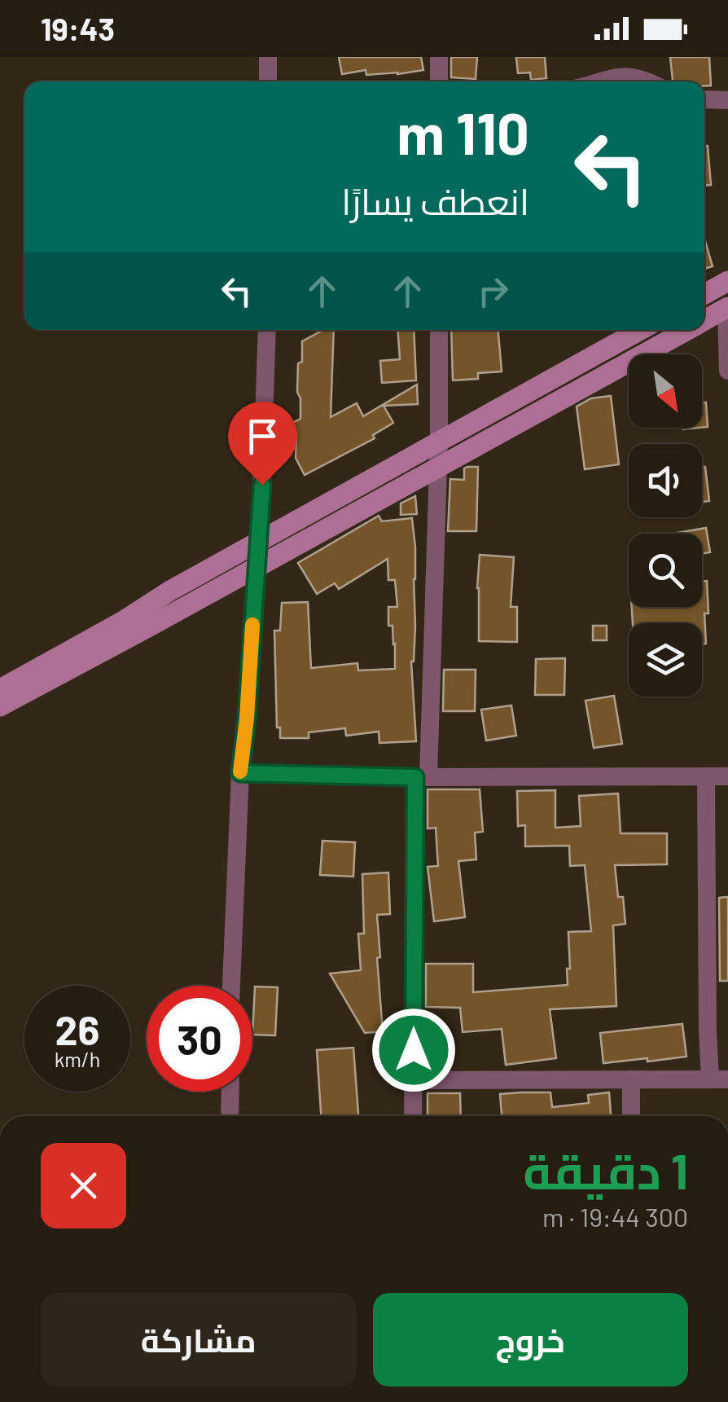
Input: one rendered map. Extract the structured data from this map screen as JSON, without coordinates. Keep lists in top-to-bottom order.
{
  "north": "bottom right",
  "page": {
    "status": "19:43",
    "turn": ["110 m", "انعطف يسارًا"],
    "speed": "26 km/h",
    "limit": "30",
    "heading": ["1 دقيقة", "300 m · 19:44"],
    "buttons": ["خروج", "مشاركة"]
  }
}
